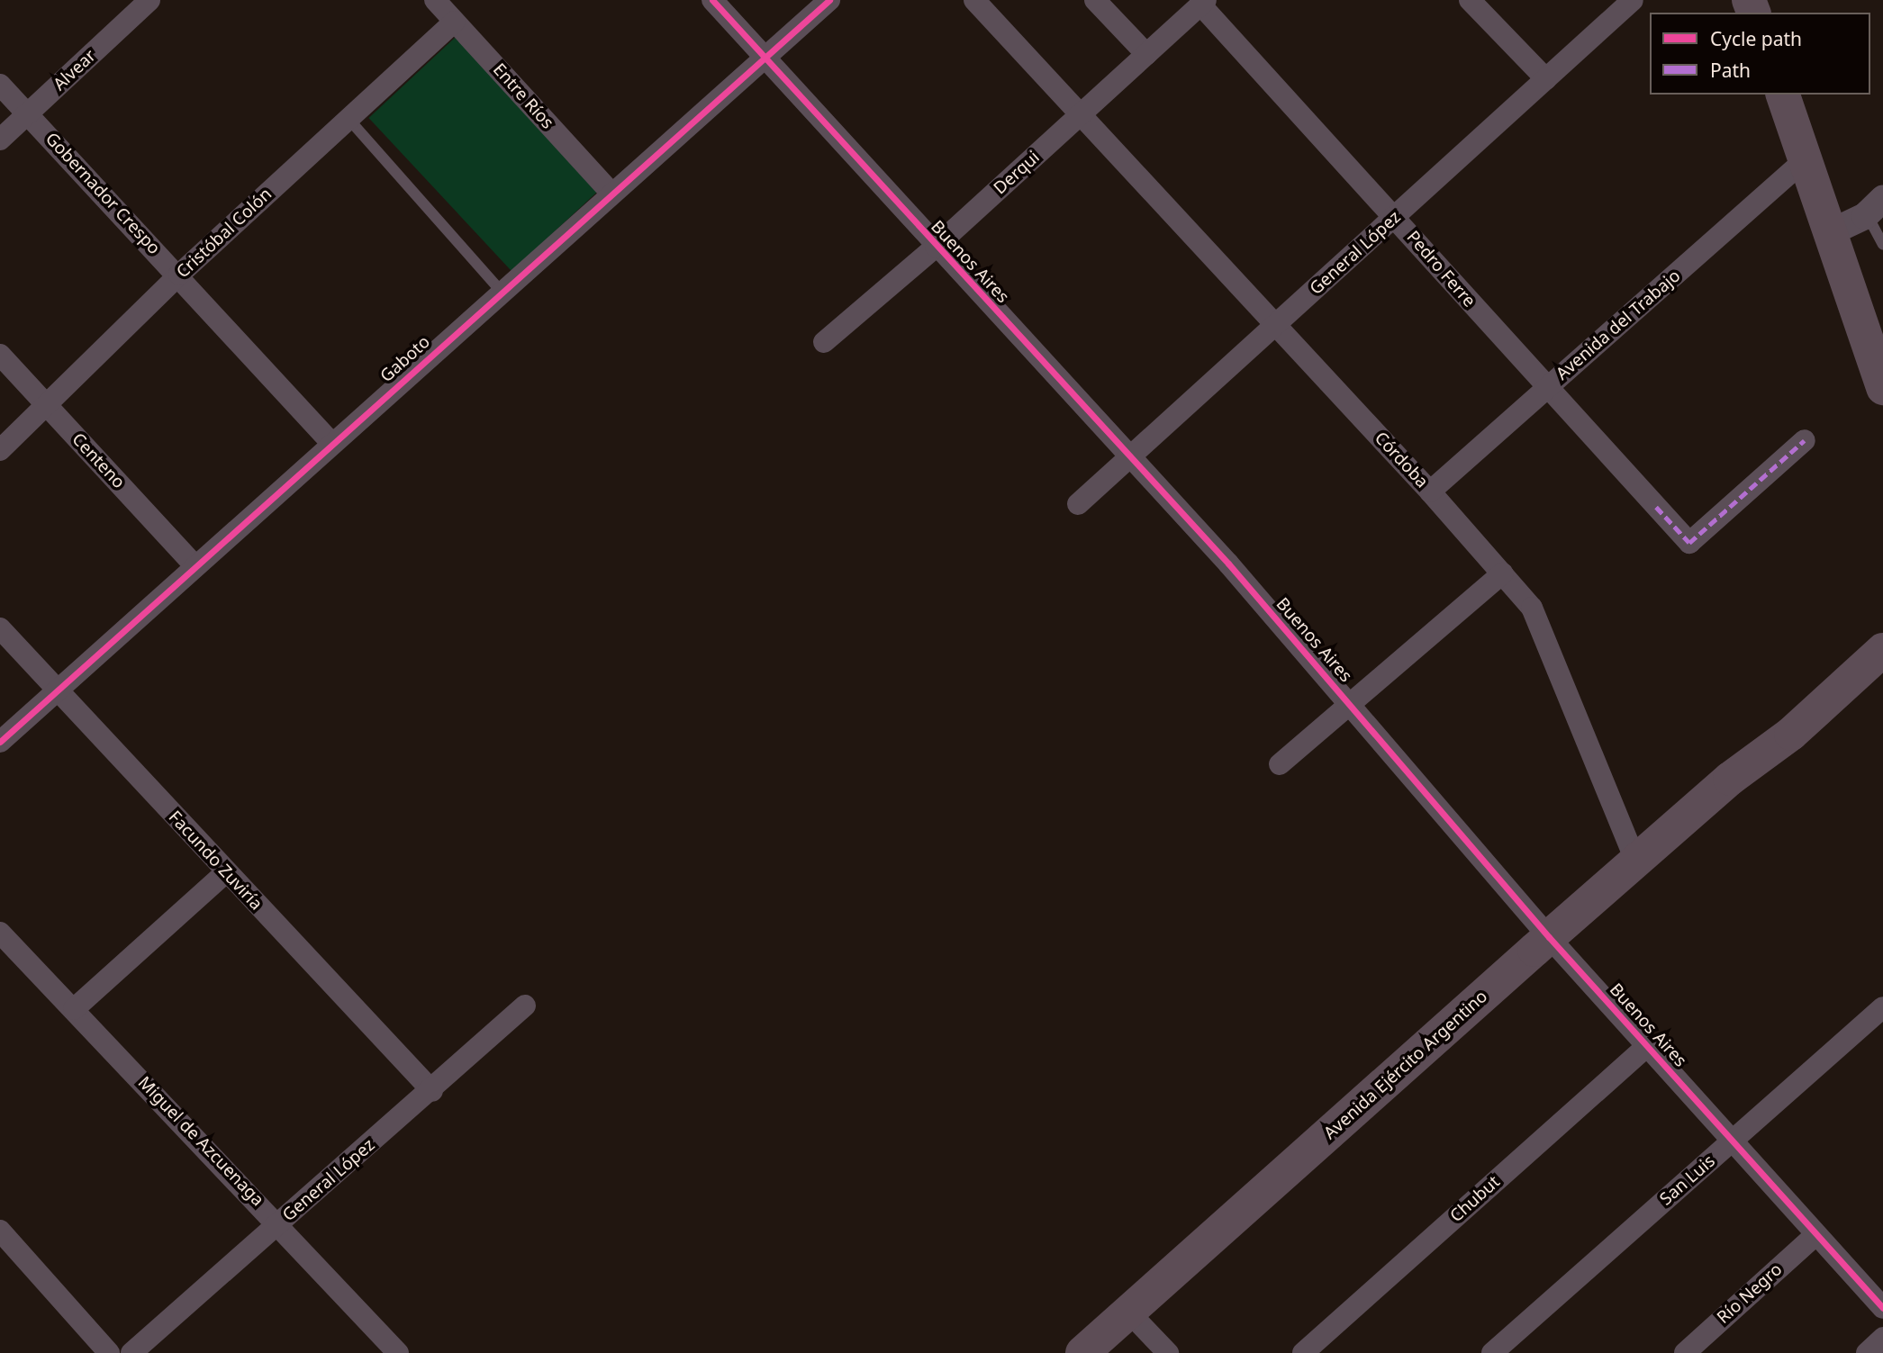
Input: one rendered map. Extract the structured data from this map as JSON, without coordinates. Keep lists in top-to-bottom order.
{
  "streets": {
    "main road": ["Avenida Ejército Argentino"],
    "street": [
      "Alvear",
      "Entre Ríos",
      "Derqui",
      "Gobernador Crespo",
      "Cristóbal Colón",
      "General López",
      "Buenos Aires",
      "Pedro Ferre",
      "Avenida del Trabajo",
      "Gaboto",
      "Córdoba",
      "Centeno",
      "Facundo Zuviría",
      "Miguel de Azcuenaga",
      "San Luis",
      "Chubut",
      "Río Negro"
    ]
  },
  "crossings": [
    ["Alvear", "Gobernador Crespo"],
    ["Entre Ríos", "Cristóbal Colón"],
    ["Entre Ríos", "Gaboto"],
    ["Derqui", "Buenos Aires"],
    ["Derqui", "Pedro Ferre"],
    ["Derqui", "Córdoba"],
    ["Gobernador Crespo", "Cristóbal Colón"],
    ["Gobernador Crespo", "Gaboto"],
    ["Cristóbal Colón", "Centeno"],
    ["General López", "Buenos Aires"],
    ["General López", "Pedro Ferre"],
    ["General López", "Córdoba"],
    ["General López", "Facundo Zuviría"],
    ["General López", "Miguel de Azcuenaga"],
    ["Buenos Aires", "Gaboto"],
    ["Buenos Aires", "Avenida Ejército Argentino"],
    ["Buenos Aires", "San Luis"],
    ["Buenos Aires", "Chubut"],
    ["Buenos Aires", "Río Negro"],
    ["Pedro Ferre", "Avenida del Trabajo"],
    ["Avenida del Trabajo", "Córdoba"],
    ["Gaboto", "Centeno"],
    ["Gaboto", "Facundo Zuviría"],
    ["Córdoba", "Avenida Ejército Argentino"]
  ],
  "legend": ["Cycle path", "Path"]
}
